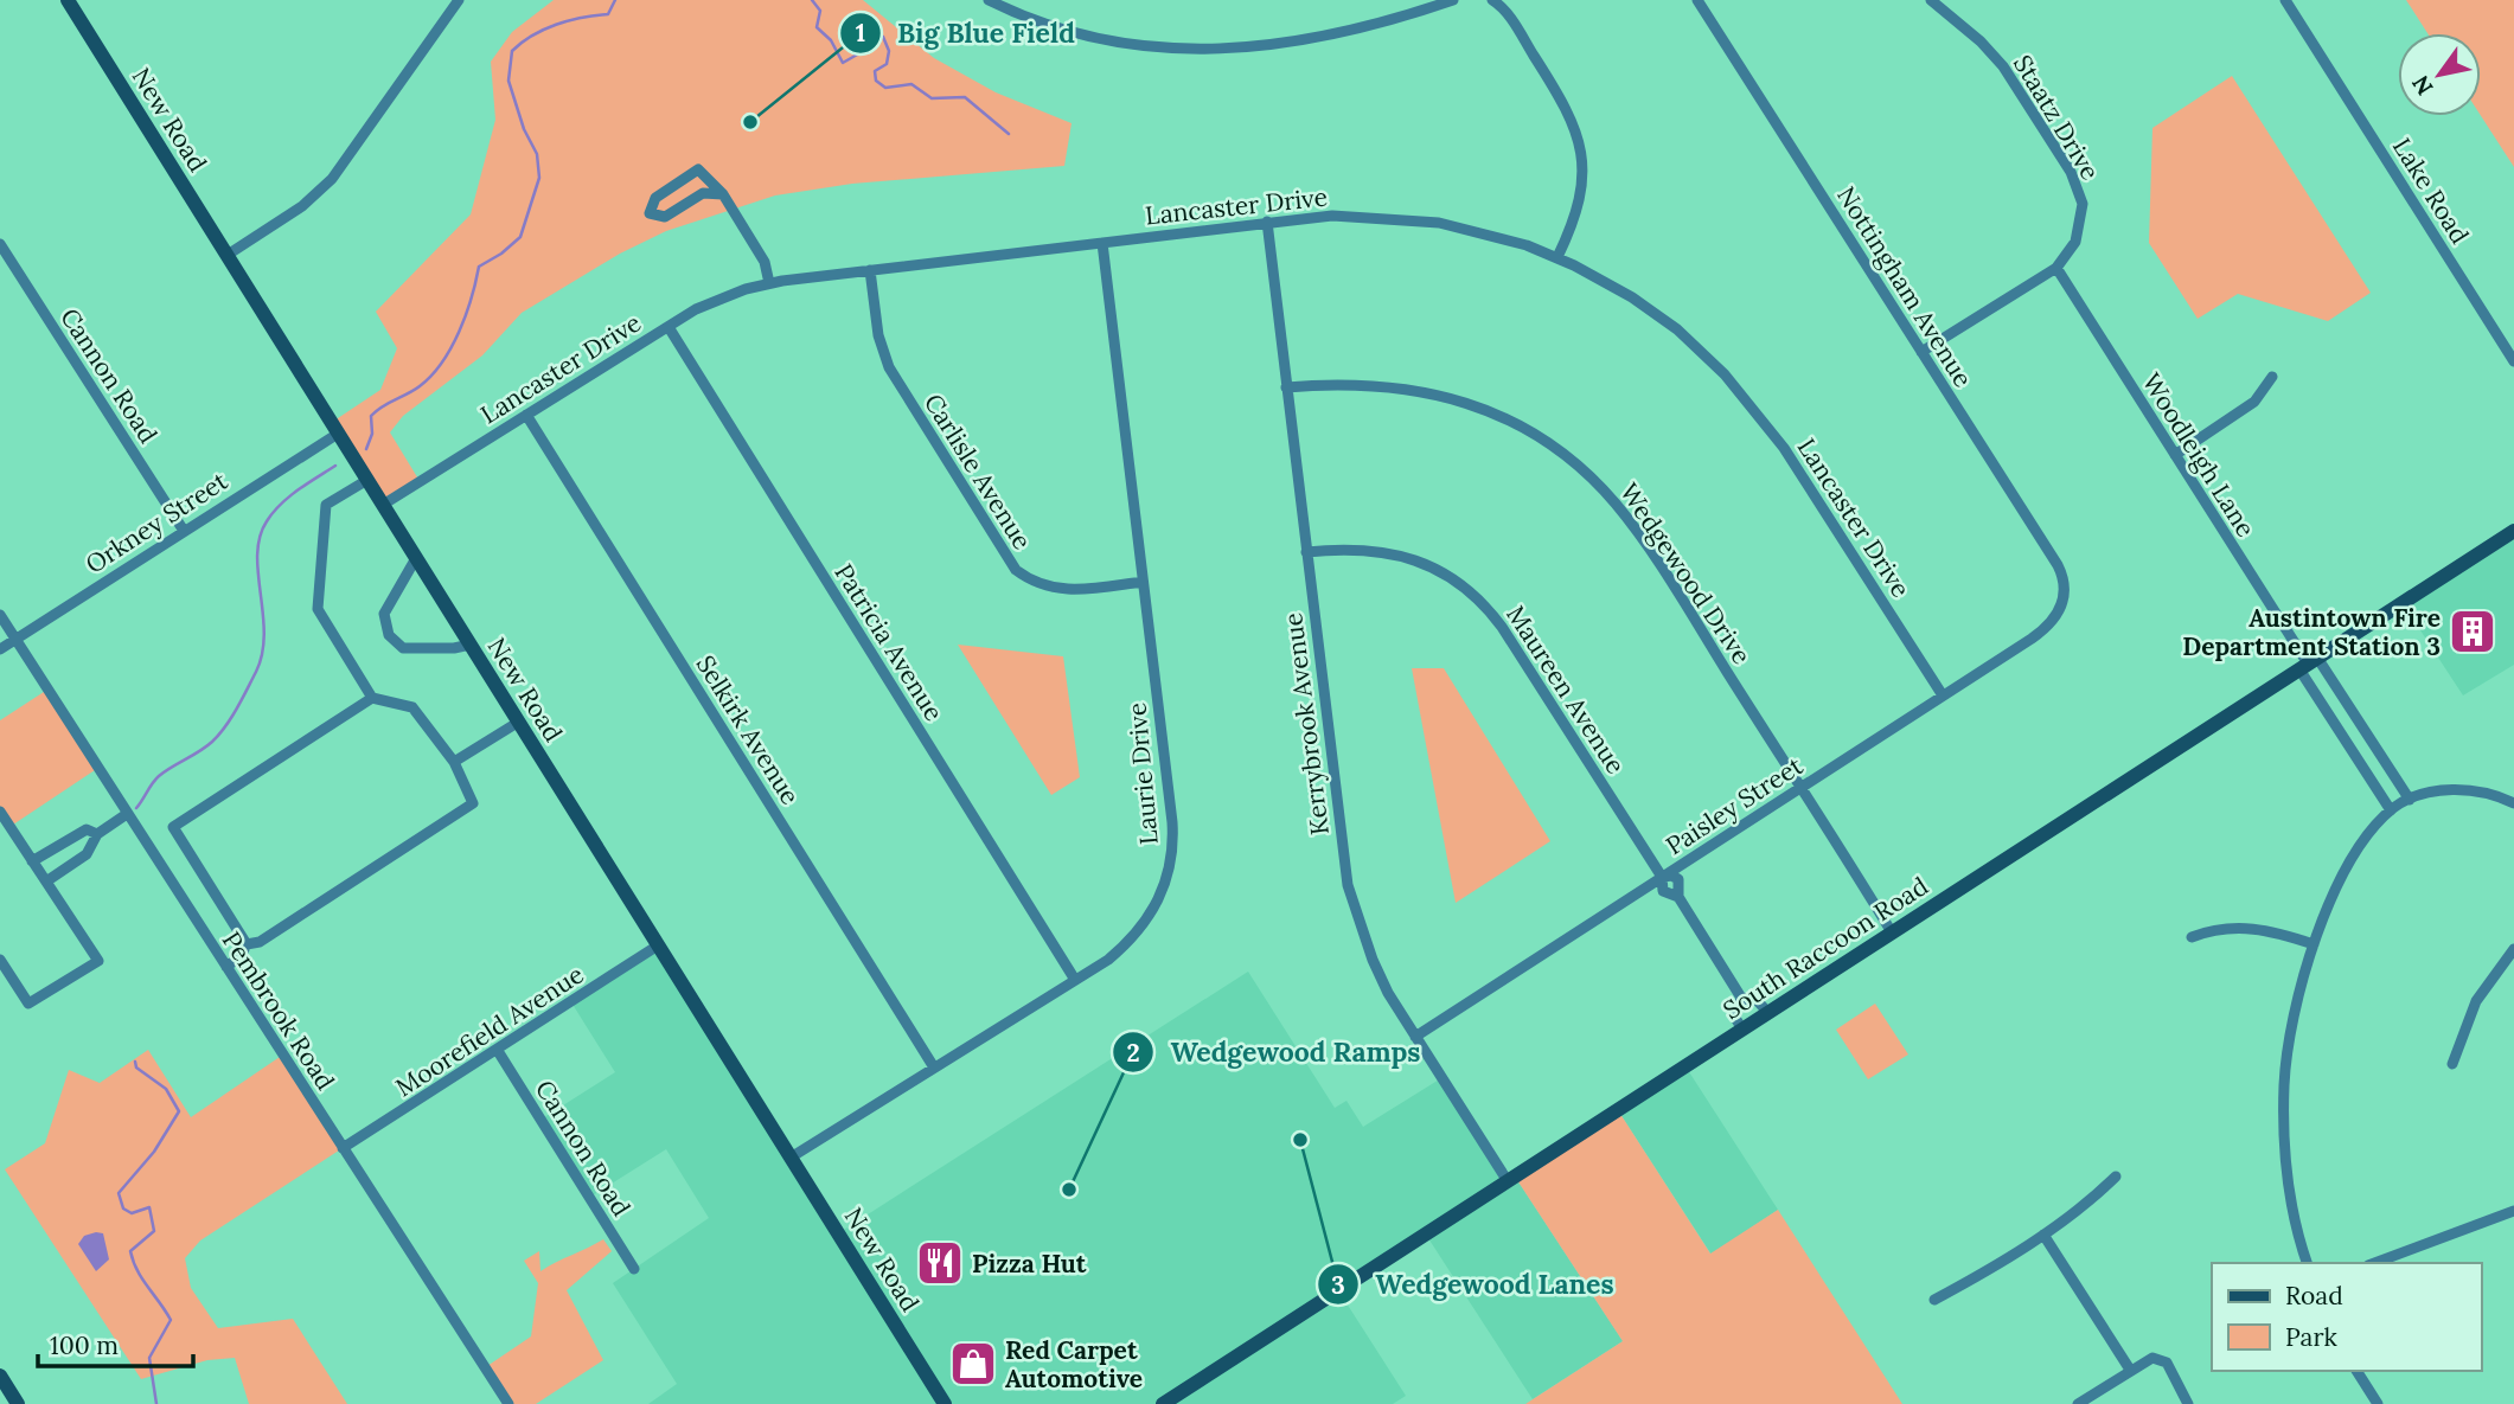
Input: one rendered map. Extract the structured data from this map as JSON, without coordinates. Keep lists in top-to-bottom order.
{
  "streets": {
    "street": [
      "Staatz Drive",
      "New Road",
      "Lake Road",
      "Lancaster Drive",
      "Nottingham Avenue",
      "Cannon Road",
      "Woodleigh Lane",
      "Carlisle Avenue",
      "Orkney Street",
      "Wedgewood Drive",
      "Patricia Avenue",
      "Maureen Avenue",
      "Kerrybrook Avenue",
      "Selkirk Avenue",
      "Laurie Drive",
      "Paisley Street",
      "South Raccoon Road",
      "Pembrook Road",
      "Moorefield Avenue"
    ]
  },
  "crossings": [
    ["Staatz Drive", "Nottingham Avenue"],
    ["Staatz Drive", "Woodleigh Lane"],
    ["New Road", "Lancaster Drive"],
    ["New Road", "Orkney Street"],
    ["New Road", "Laurie Drive"],
    ["New Road", "Moorefield Avenue"],
    ["Lancaster Drive", "Carlisle Avenue"],
    ["Lancaster Drive", "Patricia Avenue"],
    ["Lancaster Drive", "Kerrybrook Avenue"],
    ["Lancaster Drive", "Selkirk Avenue"],
    ["Lancaster Drive", "Laurie Drive"],
    ["Lancaster Drive", "Paisley Street"],
    ["Nottingham Avenue", "Paisley Street"],
    ["Cannon Road", "Orkney Street"],
    ["Cannon Road", "Moorefield Avenue"],
    ["Woodleigh Lane", "South Raccoon Road"],
    ["Carlisle Avenue", "Laurie Drive"],
    ["Orkney Street", "Pembrook Road"],
    ["Wedgewood Drive", "Kerrybrook Avenue"],
    ["Wedgewood Drive", "Paisley Street"],
    ["Wedgewood Drive", "South Raccoon Road"],
    ["Patricia Avenue", "Laurie Drive"],
    ["Maureen Avenue", "Kerrybrook Avenue"],
    ["Maureen Avenue", "Paisley Street"],
    ["Kerrybrook Avenue", "Paisley Street"],
    ["Kerrybrook Avenue", "South Raccoon Road"],
    ["Selkirk Avenue", "Laurie Drive"],
    ["Pembrook Road", "Moorefield Avenue"]
  ],
  "places": {
    "other": ["Big Blue Field", "Wedgewood Lanes", "Wedgewood Ramps"],
    "building": ["Austintown Fire Department Station 3"],
    "restaurant": ["Pizza Hut"],
    "shop": ["Red Carpet Automotive"]
  },
  "legend": ["Road", "Park"],
  "scale_bar": "100 m",
  "north": "bottom left"
}
